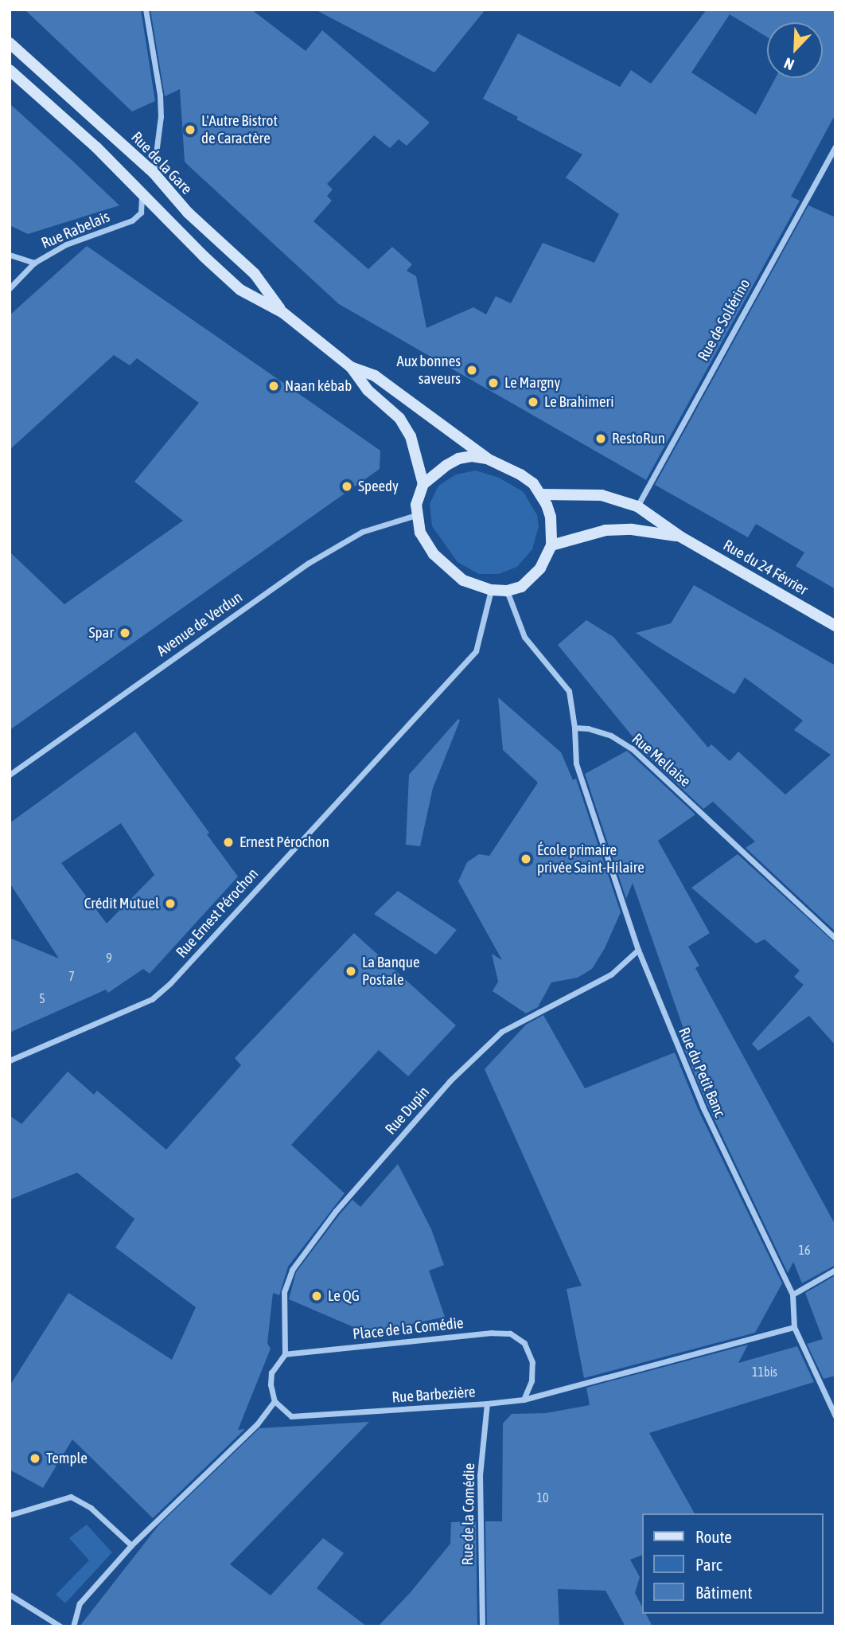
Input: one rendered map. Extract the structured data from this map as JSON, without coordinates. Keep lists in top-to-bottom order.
{
  "streets": {
    "main road": ["Rue de la Gare", "Rue du 24 Février"],
    "street": [
      "Rue Rabelais",
      "Rue de Solférino",
      "Avenue de Verdun",
      "Rue Mellaise",
      "Rue Ernest Pérochon",
      "Rue du Petit Banc",
      "Rue Dupin",
      "Place de la Comédie",
      "Rue Barbezière",
      "Rue de la Comédie"
    ]
  },
  "crossings": [
    ["Rue de la Gare", "Rue Rabelais"],
    ["Rue de la Gare", "Rue du 24 Février"],
    ["Rue de la Gare", "Avenue de Verdun"],
    ["Rue de la Gare", "Rue Ernest Pérochon"],
    ["Rue de Solférino", "Rue du 24 Février"],
    ["Rue du 24 Février", "Avenue de Verdun"],
    ["Rue du 24 Février", "Rue Ernest Pérochon"],
    ["Avenue de Verdun", "Rue Ernest Pérochon"],
    ["Rue Mellaise", "Rue du Petit Banc"],
    ["Rue du Petit Banc", "Rue Dupin"],
    ["Rue du Petit Banc", "Rue Barbezière"],
    ["Rue Dupin", "Place de la Comédie"],
    ["Place de la Comédie", "Rue Barbezière"],
    ["Rue Barbezière", "Rue de la Comédie"]
  ],
  "places": [
    "L'Autre Bistrot de Caractère",
    "Aux bonnes saveurs",
    "Le Margny",
    "Naan kébab",
    "Le Brahimeri",
    "RestoRun",
    "Speedy",
    "Spar",
    "Ernest Pérochon",
    "École primaire privée Saint-Hilaire",
    "Crédit Mutuel",
    "La Banque Postale",
    "Le QG",
    "Temple"
  ],
  "house_numbers": [
    "9",
    "7",
    "5",
    "16",
    "11bis",
    "10"
  ],
  "legend": ["Route", "Parc", "Bâtiment"],
  "north": "bottom left"
}
